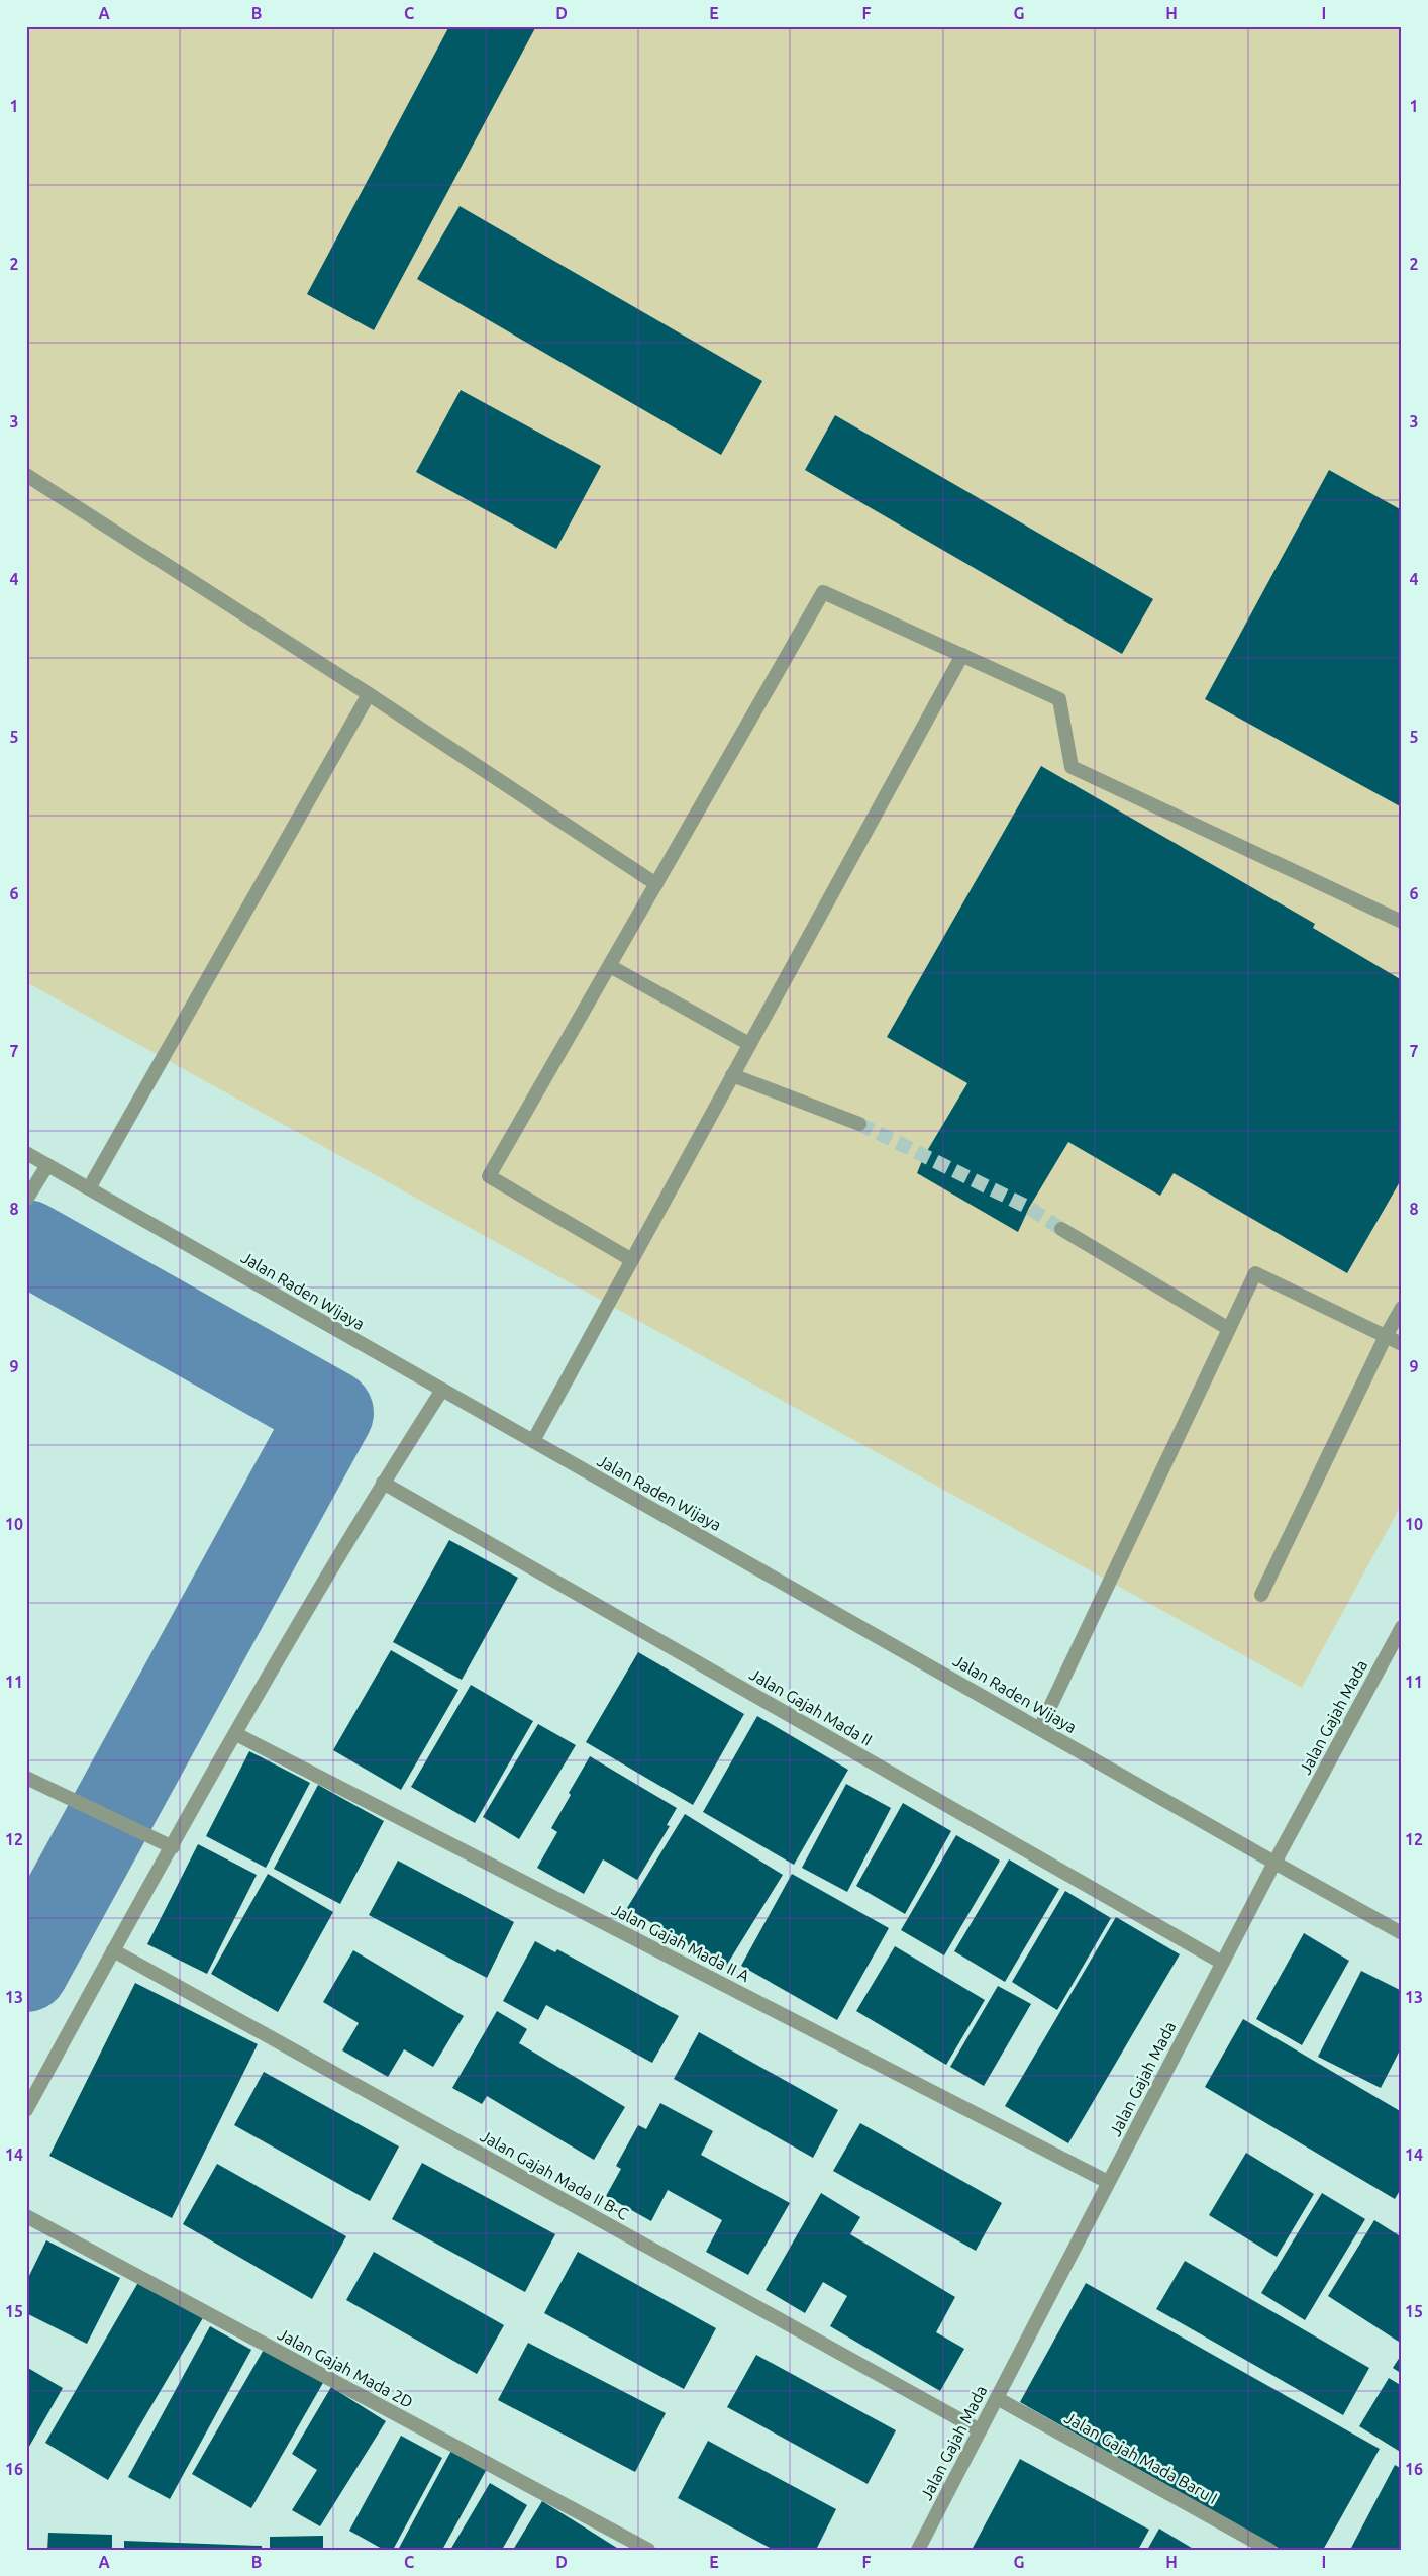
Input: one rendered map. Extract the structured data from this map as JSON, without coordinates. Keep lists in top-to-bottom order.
{
  "streets": {
    "street": [
      "Jalan Raden Wijaya",
      "Jalan Gajah Mada II",
      "Jalan Gajah Mada",
      "Jalan Gajah Mada II A",
      "Jalan Gajah Mada II B-C",
      "Jalan Gajah Mada 2D",
      "Jalan Gajah Mada Baru I"
    ]
  },
  "crossings": [
    ["Jalan Raden Wijaya", "Jalan Gajah Mada"],
    ["Jalan Gajah Mada II", "Jalan Gajah Mada"],
    ["Jalan Gajah Mada", "Jalan Gajah Mada II A"],
    ["Jalan Gajah Mada", "Jalan Gajah Mada II B-C"],
    ["Jalan Gajah Mada", "Jalan Gajah Mada Baru I"]
  ],
  "grid": {
    "columns": [
      "A",
      "B",
      "C",
      "D",
      "E",
      "F",
      "G",
      "H",
      "I"
    ],
    "rows": [
      "1",
      "2",
      "3",
      "4",
      "5",
      "6",
      "7",
      "8",
      "9",
      "10",
      "11",
      "12",
      "13",
      "14",
      "15",
      "16"
    ]
  }
}
